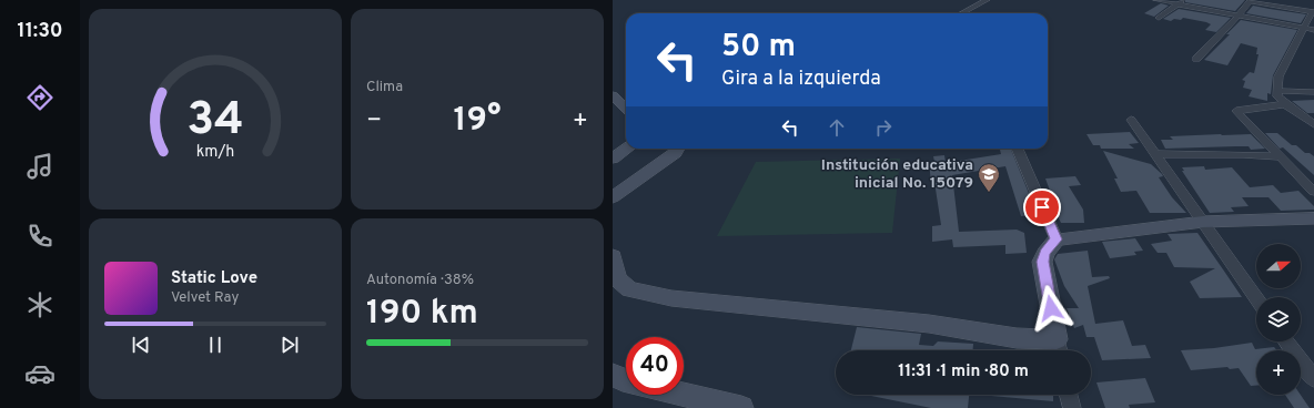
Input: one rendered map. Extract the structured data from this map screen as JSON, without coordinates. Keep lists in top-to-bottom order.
{
  "places": {
    "school or university": ["Institución educativa inicial No. 15079"]
  },
  "north": "right",
  "page": {
    "tabs": "11:30",
    "tile": [
      "Clima",
      ["Autonomía · 38%", "190 km"]
    ],
    "turn": ["50 m", "Gira a la izquierda"],
    "heat": ["−", "19°", "+"],
    "map_buttons": "+",
    "song": ["Static Love", "Velvet Ray"],
    "limit": "40",
    "trip": "11:31 · 1 min · 80 m",
    "gauge": ["34", "km/h"]
  }
}
